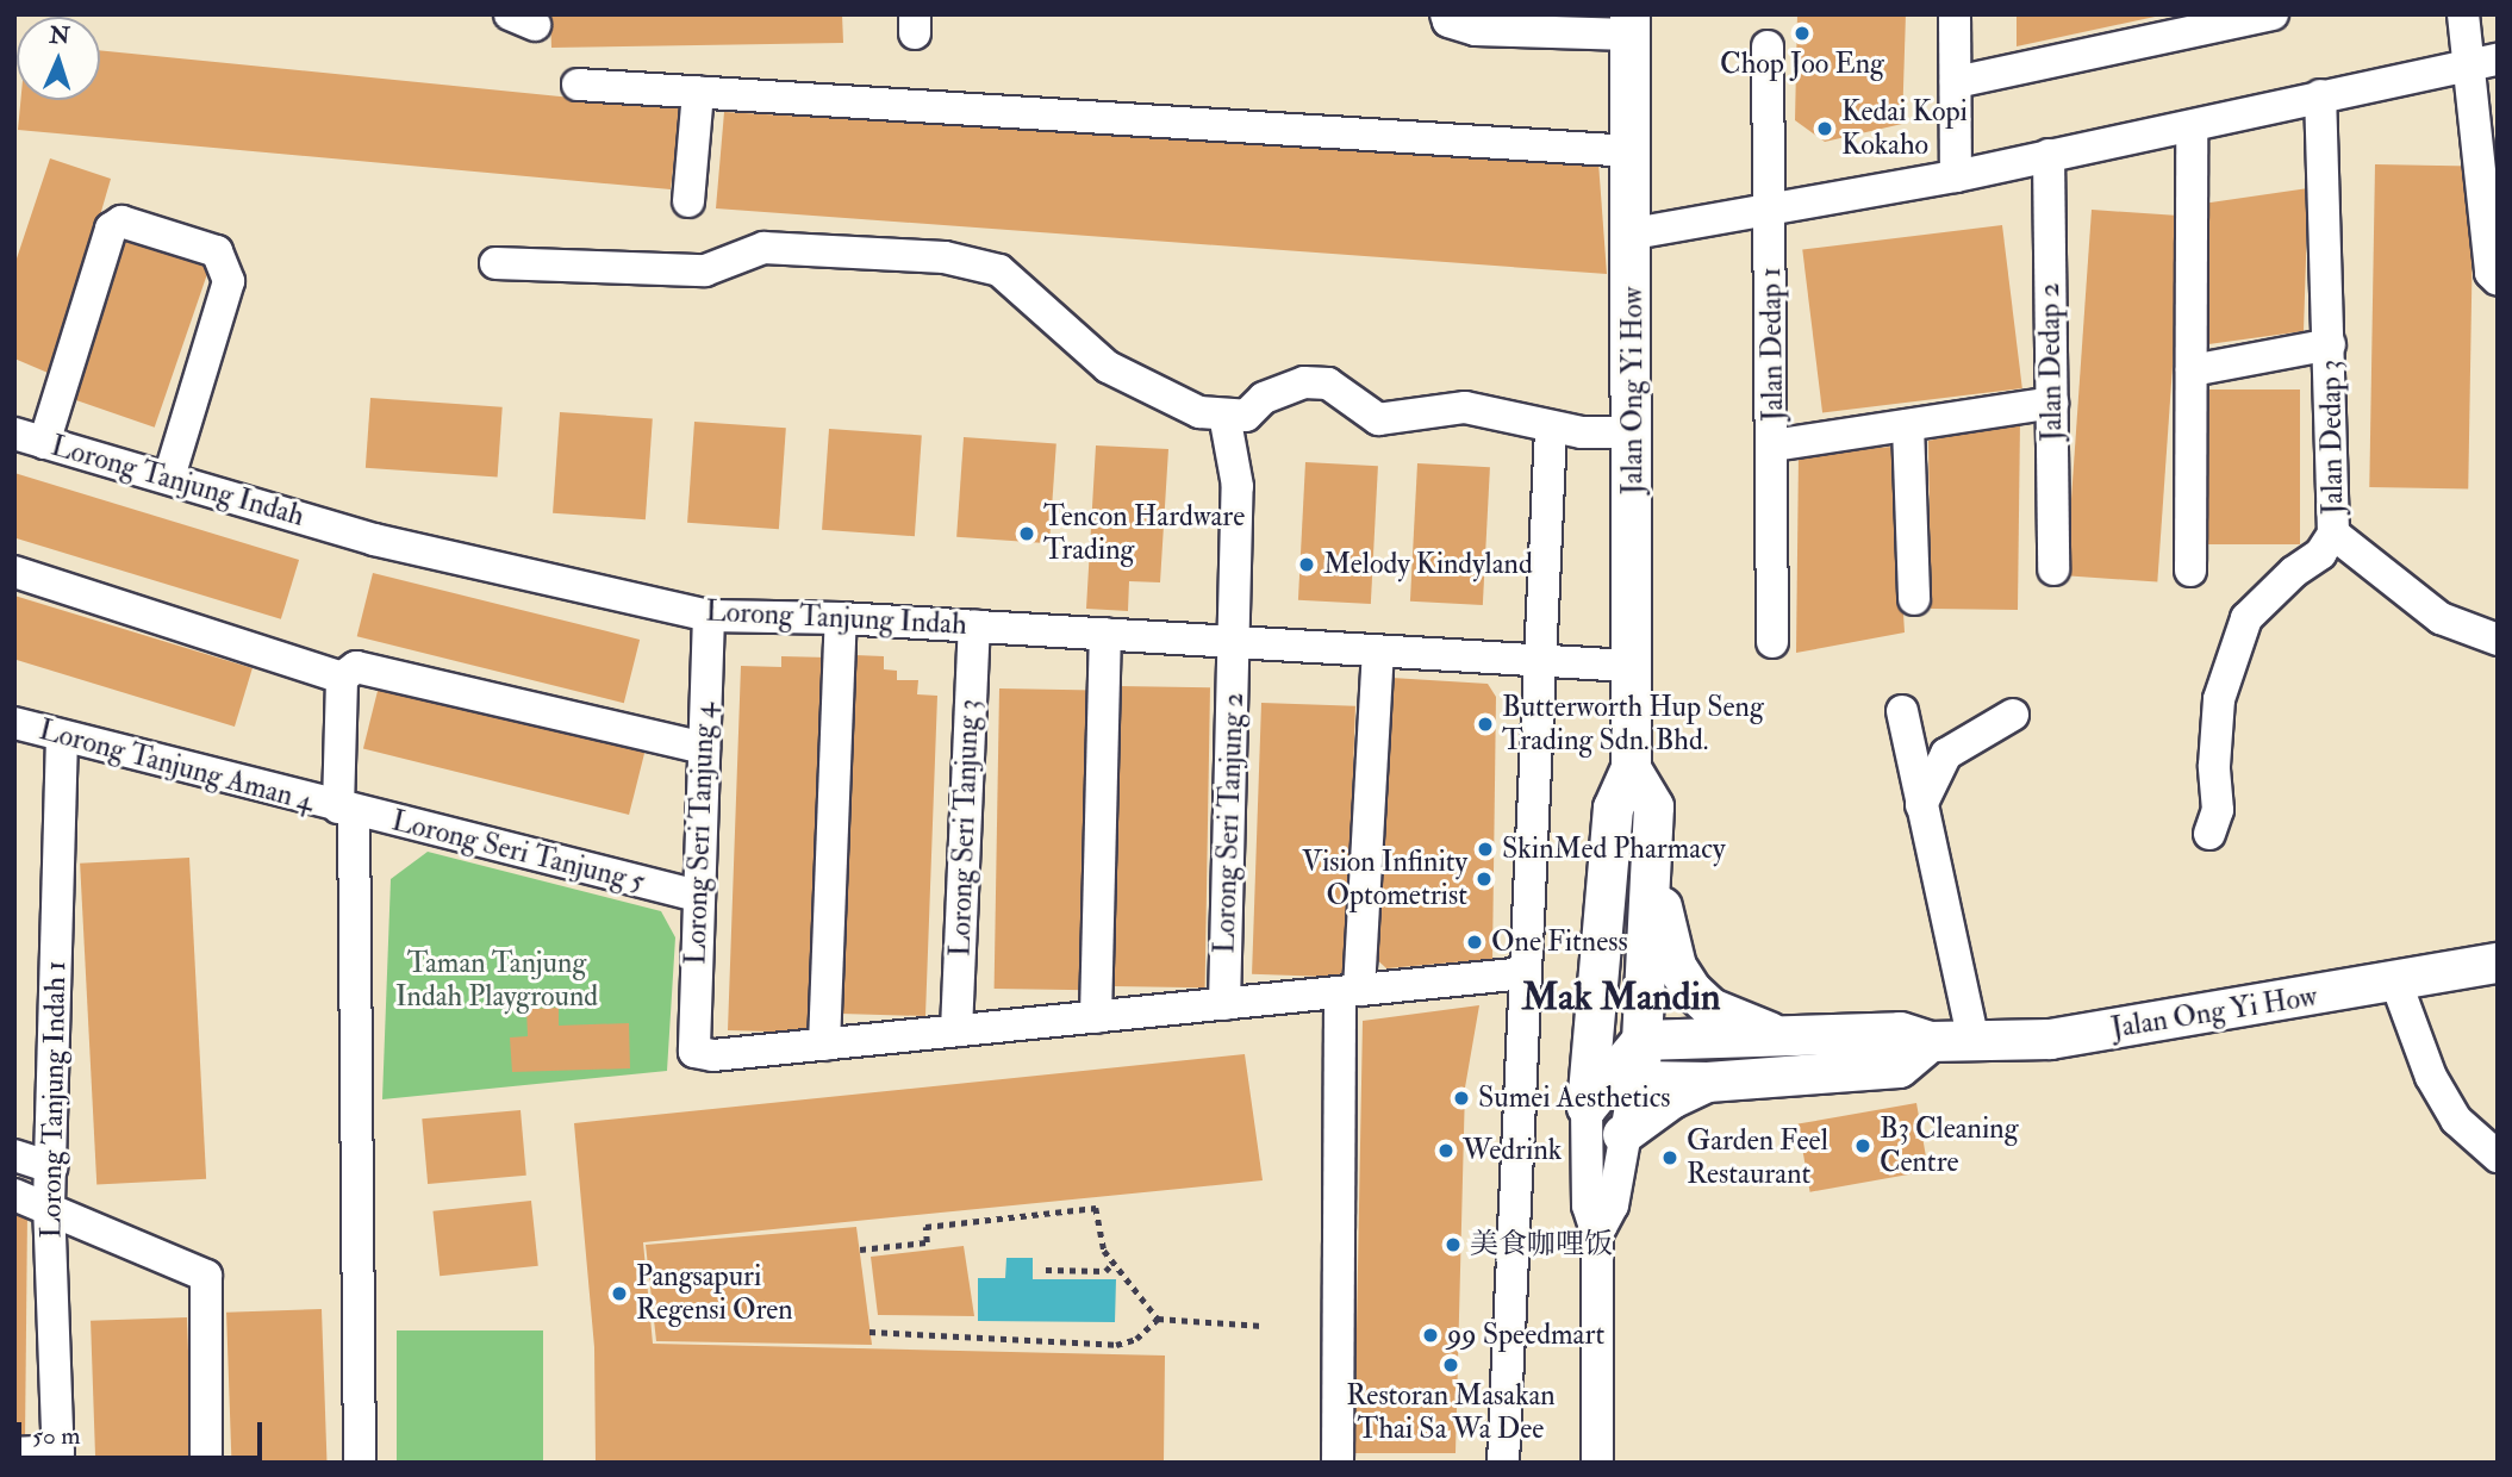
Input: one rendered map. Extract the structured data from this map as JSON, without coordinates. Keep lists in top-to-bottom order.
{
  "streets": {
    "main road": ["Jalan Ong Yi How"],
    "street": [
      "Jalan Dedap 1",
      "Jalan Dedap 2",
      "Jalan Dedap 3",
      "Lorong Tanjung Indah",
      "Lorong Tanjung Aman 4",
      "Lorong Seri Tanjung 2",
      "Lorong Seri Tanjung 3",
      "Lorong Seri Tanjung 4",
      "Lorong Seri Tanjung 5",
      "Lorong Tanjung Indah 1"
    ]
  },
  "crossings": [
    ["Jalan Ong Yi How", "Lorong Tanjung Indah"],
    ["Lorong Tanjung Indah", "Lorong Seri Tanjung 2"],
    ["Lorong Tanjung Indah", "Lorong Seri Tanjung 3"],
    ["Lorong Tanjung Indah", "Lorong Seri Tanjung 4"],
    ["Lorong Tanjung Aman 4", "Lorong Seri Tanjung 5"],
    ["Lorong Tanjung Aman 4", "Lorong Tanjung Indah 1"],
    ["Lorong Seri Tanjung 4", "Lorong Seri Tanjung 5"]
  ],
  "districts": ["Mak Mandin"],
  "parks": ["Taman Tanjung Indah Playground"],
  "places": [
    "Chop Joo Eng",
    "Kedai Kopi Kokaho",
    "Tencon Hardware Trading",
    "Melody Kindyland",
    "Butterworth Hup Seng Trading Sdn. Bhd.",
    "SkinMed Pharmacy",
    "Vision Infinity Optometrist",
    "One Fitness",
    "Sumei Aesthetics",
    "B3 Cleaning Centre",
    "Wedrink",
    "Garden Feel Restaurant",
    "美食咖哩饭",
    "Pangsapuri Regensi Oren",
    "99 Speedmart",
    "Restoran Masakan Thai Sa Wa Dee"
  ],
  "scale_bar": "50 m",
  "north": "top"
}
